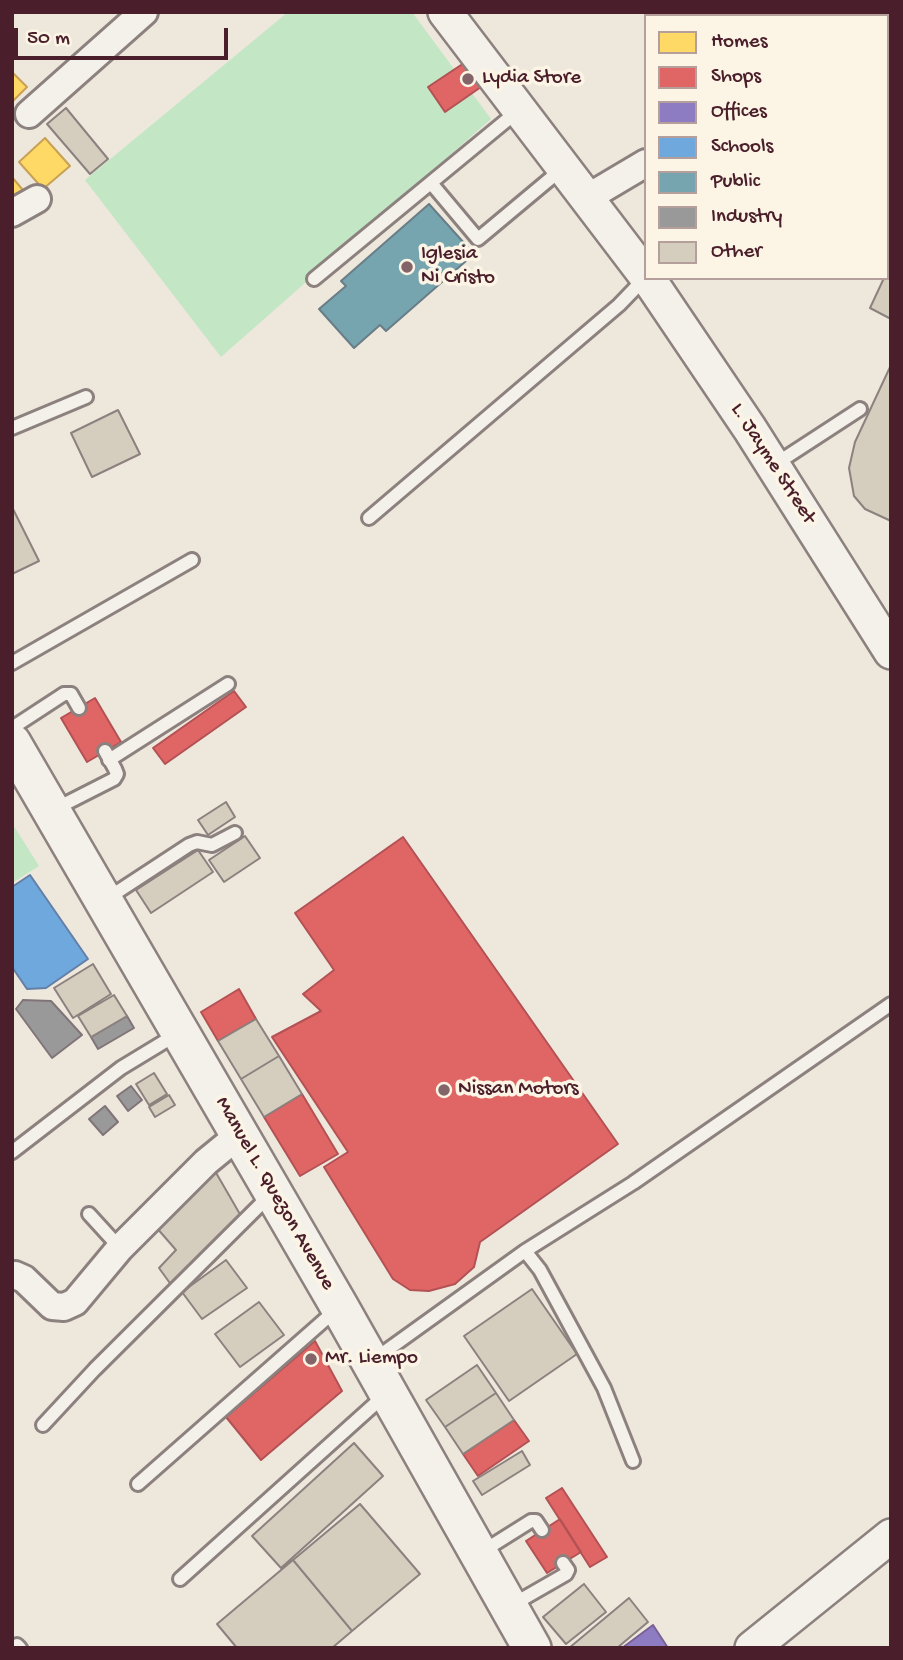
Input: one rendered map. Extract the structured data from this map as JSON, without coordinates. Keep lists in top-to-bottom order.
{
  "streets": {
    "main road": ["Manuel L. Quezon Avenue"],
    "street": ["L. Jayme Street"]
  },
  "places": [
    "Lydia Store",
    "Iglesia Ni Cristo",
    "Nissan Motors",
    "Mr. Liempo"
  ],
  "legend": [
    "Homes",
    "Shops",
    "Offices",
    "Schools",
    "Public",
    "Industry",
    "Other"
  ],
  "scale_bar": "50 m"
}
